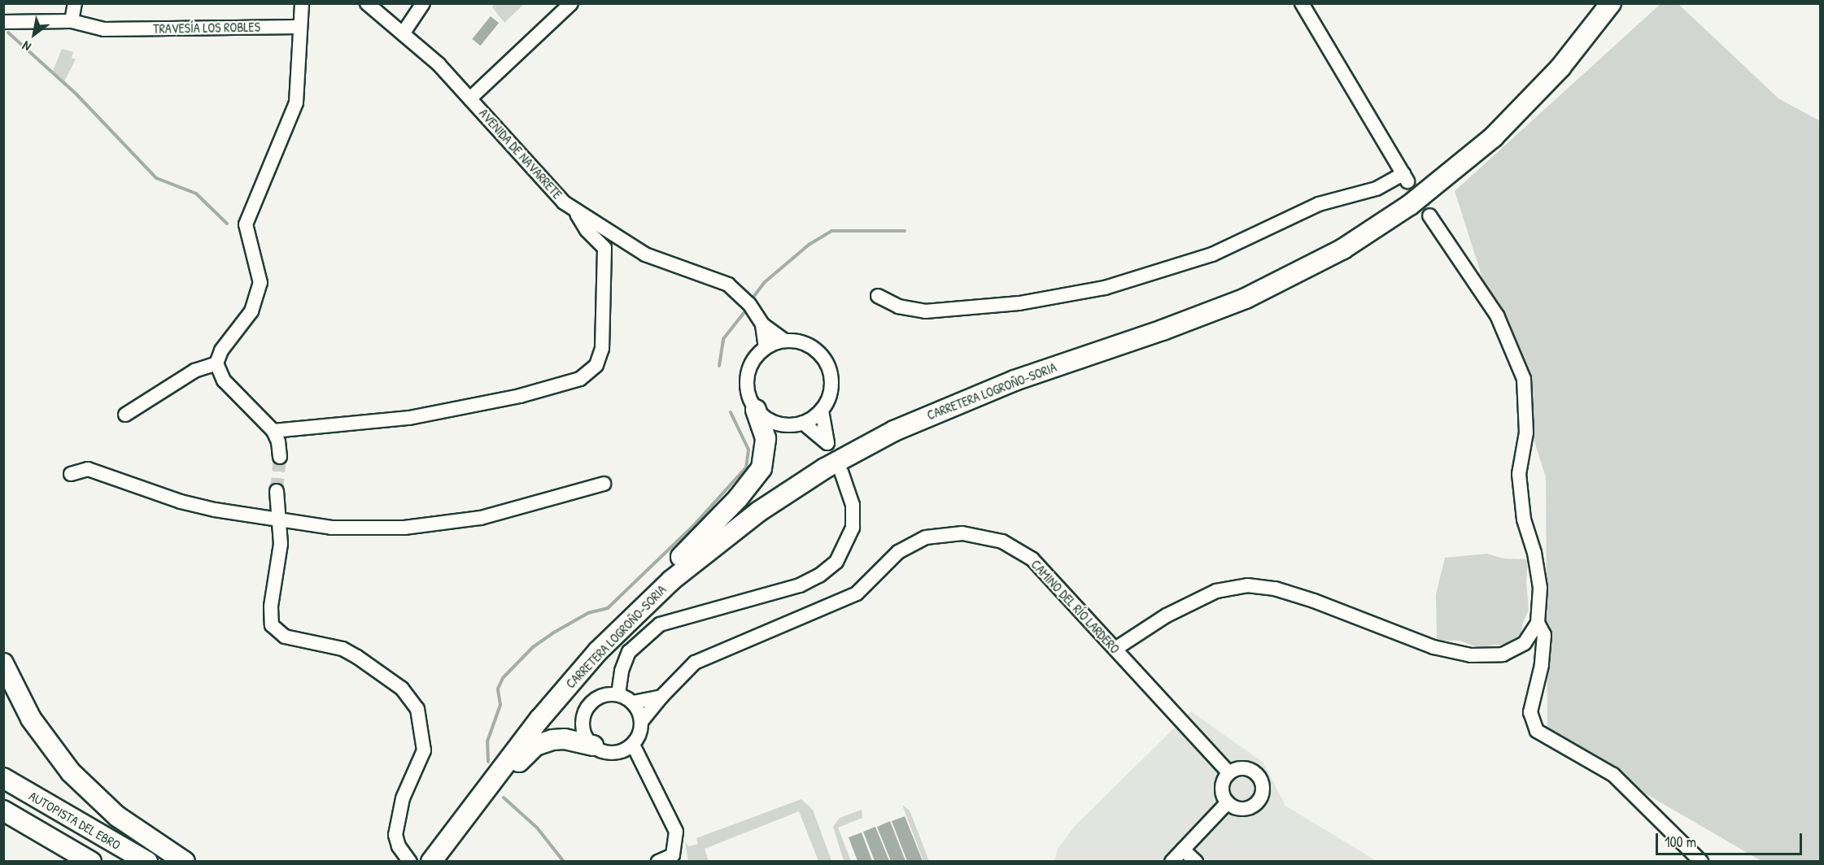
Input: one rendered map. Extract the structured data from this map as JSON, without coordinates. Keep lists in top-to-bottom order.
{
  "streets": {
    "highway": ["CARRETERA LOGROÑO-SORIA", "AUTOPISTA DEL EBRO"],
    "street": ["TRAVESÍA LOS ROBLES", "AVENIDA DE NAVARRETE", "CAMINO DEL RÍO LARDERO"]
  },
  "scale_bar": "100 m",
  "north": "bottom left"
}
